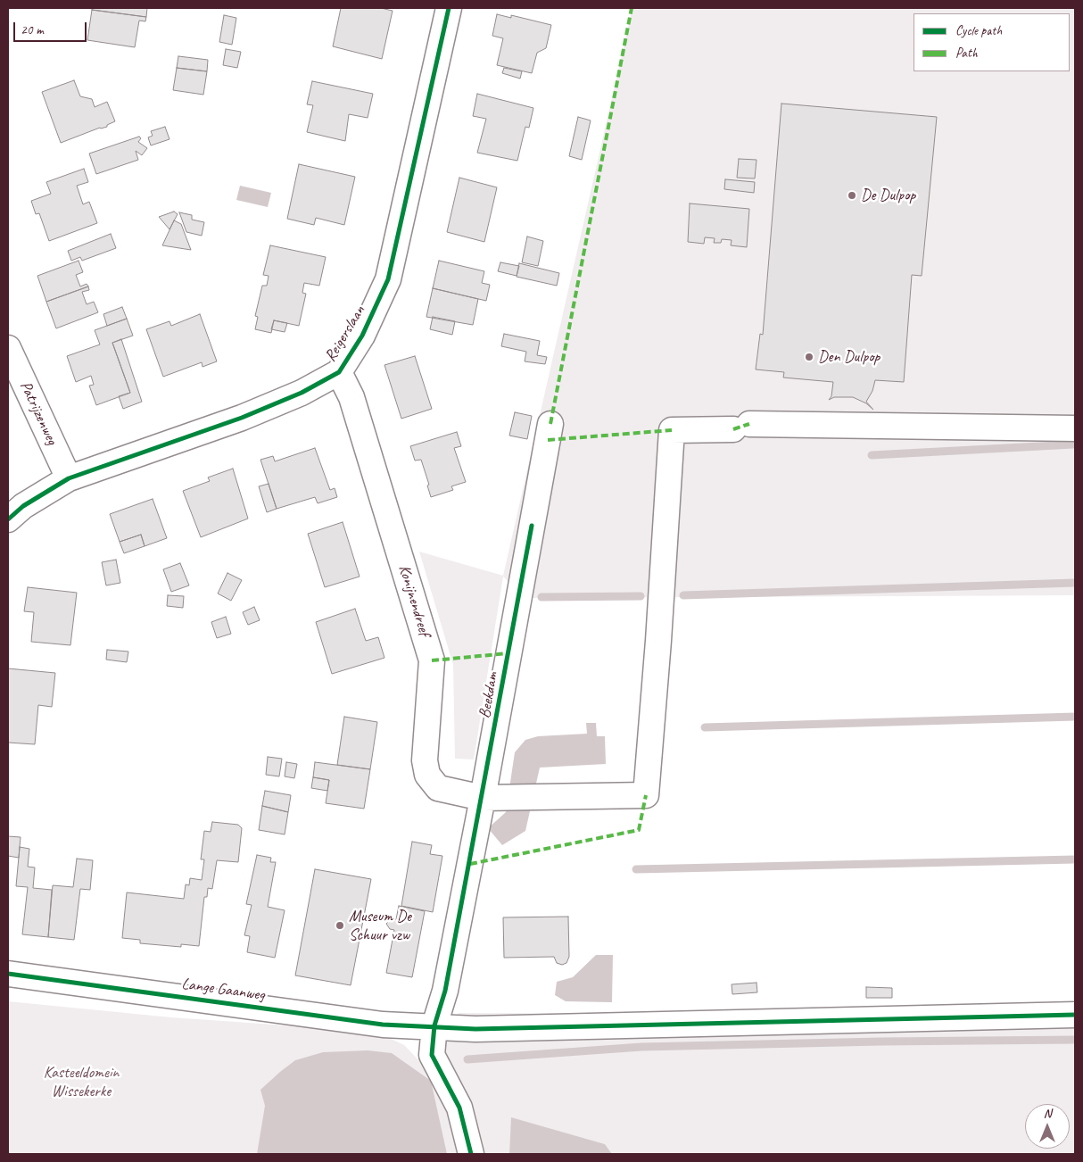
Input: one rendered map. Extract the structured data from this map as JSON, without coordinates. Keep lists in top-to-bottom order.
{
  "streets": {
    "street": [
      "Reigerslaan",
      "Patrijzenweg",
      "Konijnendreef",
      "Beekdam",
      "Lange Gaanweg"
    ]
  },
  "crossings": [
    ["Reigerslaan", "Patrijzenweg"],
    ["Reigerslaan", "Konijnendreef"],
    ["Konijnendreef", "Beekdam"],
    ["Beekdam", "Lange Gaanweg"]
  ],
  "parks": ["Kasteeldomein Wissekerke"],
  "places": ["De Dulpop", "Den Dulpop", "Museum De Schuur vzw"],
  "legend": ["Cycle path", "Path"],
  "scale_bar": "20 m",
  "north": "top"
}
